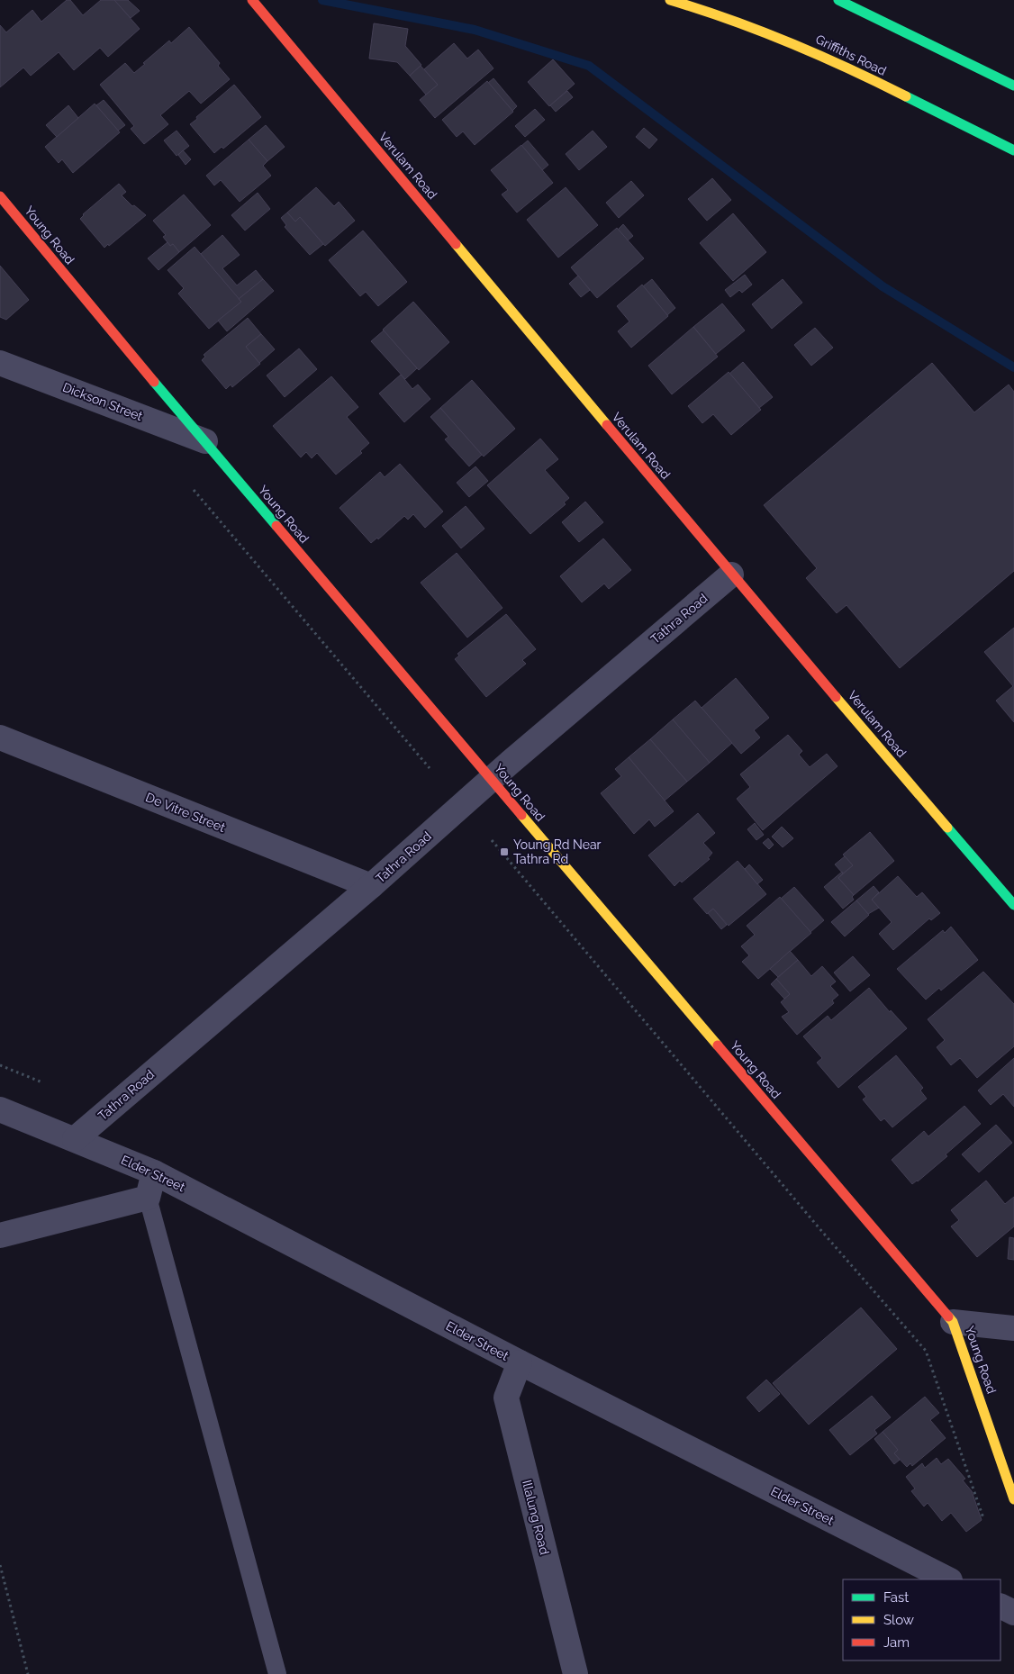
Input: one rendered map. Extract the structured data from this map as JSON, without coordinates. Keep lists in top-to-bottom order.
{
  "streets": {
    "main road": ["Griffiths Road", "Verulam Road", "Young Road"],
    "street": [
      "Dickson Street",
      "Tathra Road",
      "De Vitre Street",
      "Elder Street",
      "Illalung Road"
    ]
  },
  "crossings": [
    ["Verulam Road", "Tathra Road"],
    ["Young Road", "Dickson Street"],
    ["Young Road", "Tathra Road"],
    ["Tathra Road", "De Vitre Street"],
    ["Tathra Road", "Elder Street"],
    ["Elder Street", "Illalung Road"]
  ],
  "places": {
    "transit": ["Young Rd Near Tathra Rd"]
  },
  "legend": ["Fast", "Slow", "Jam"]
}
